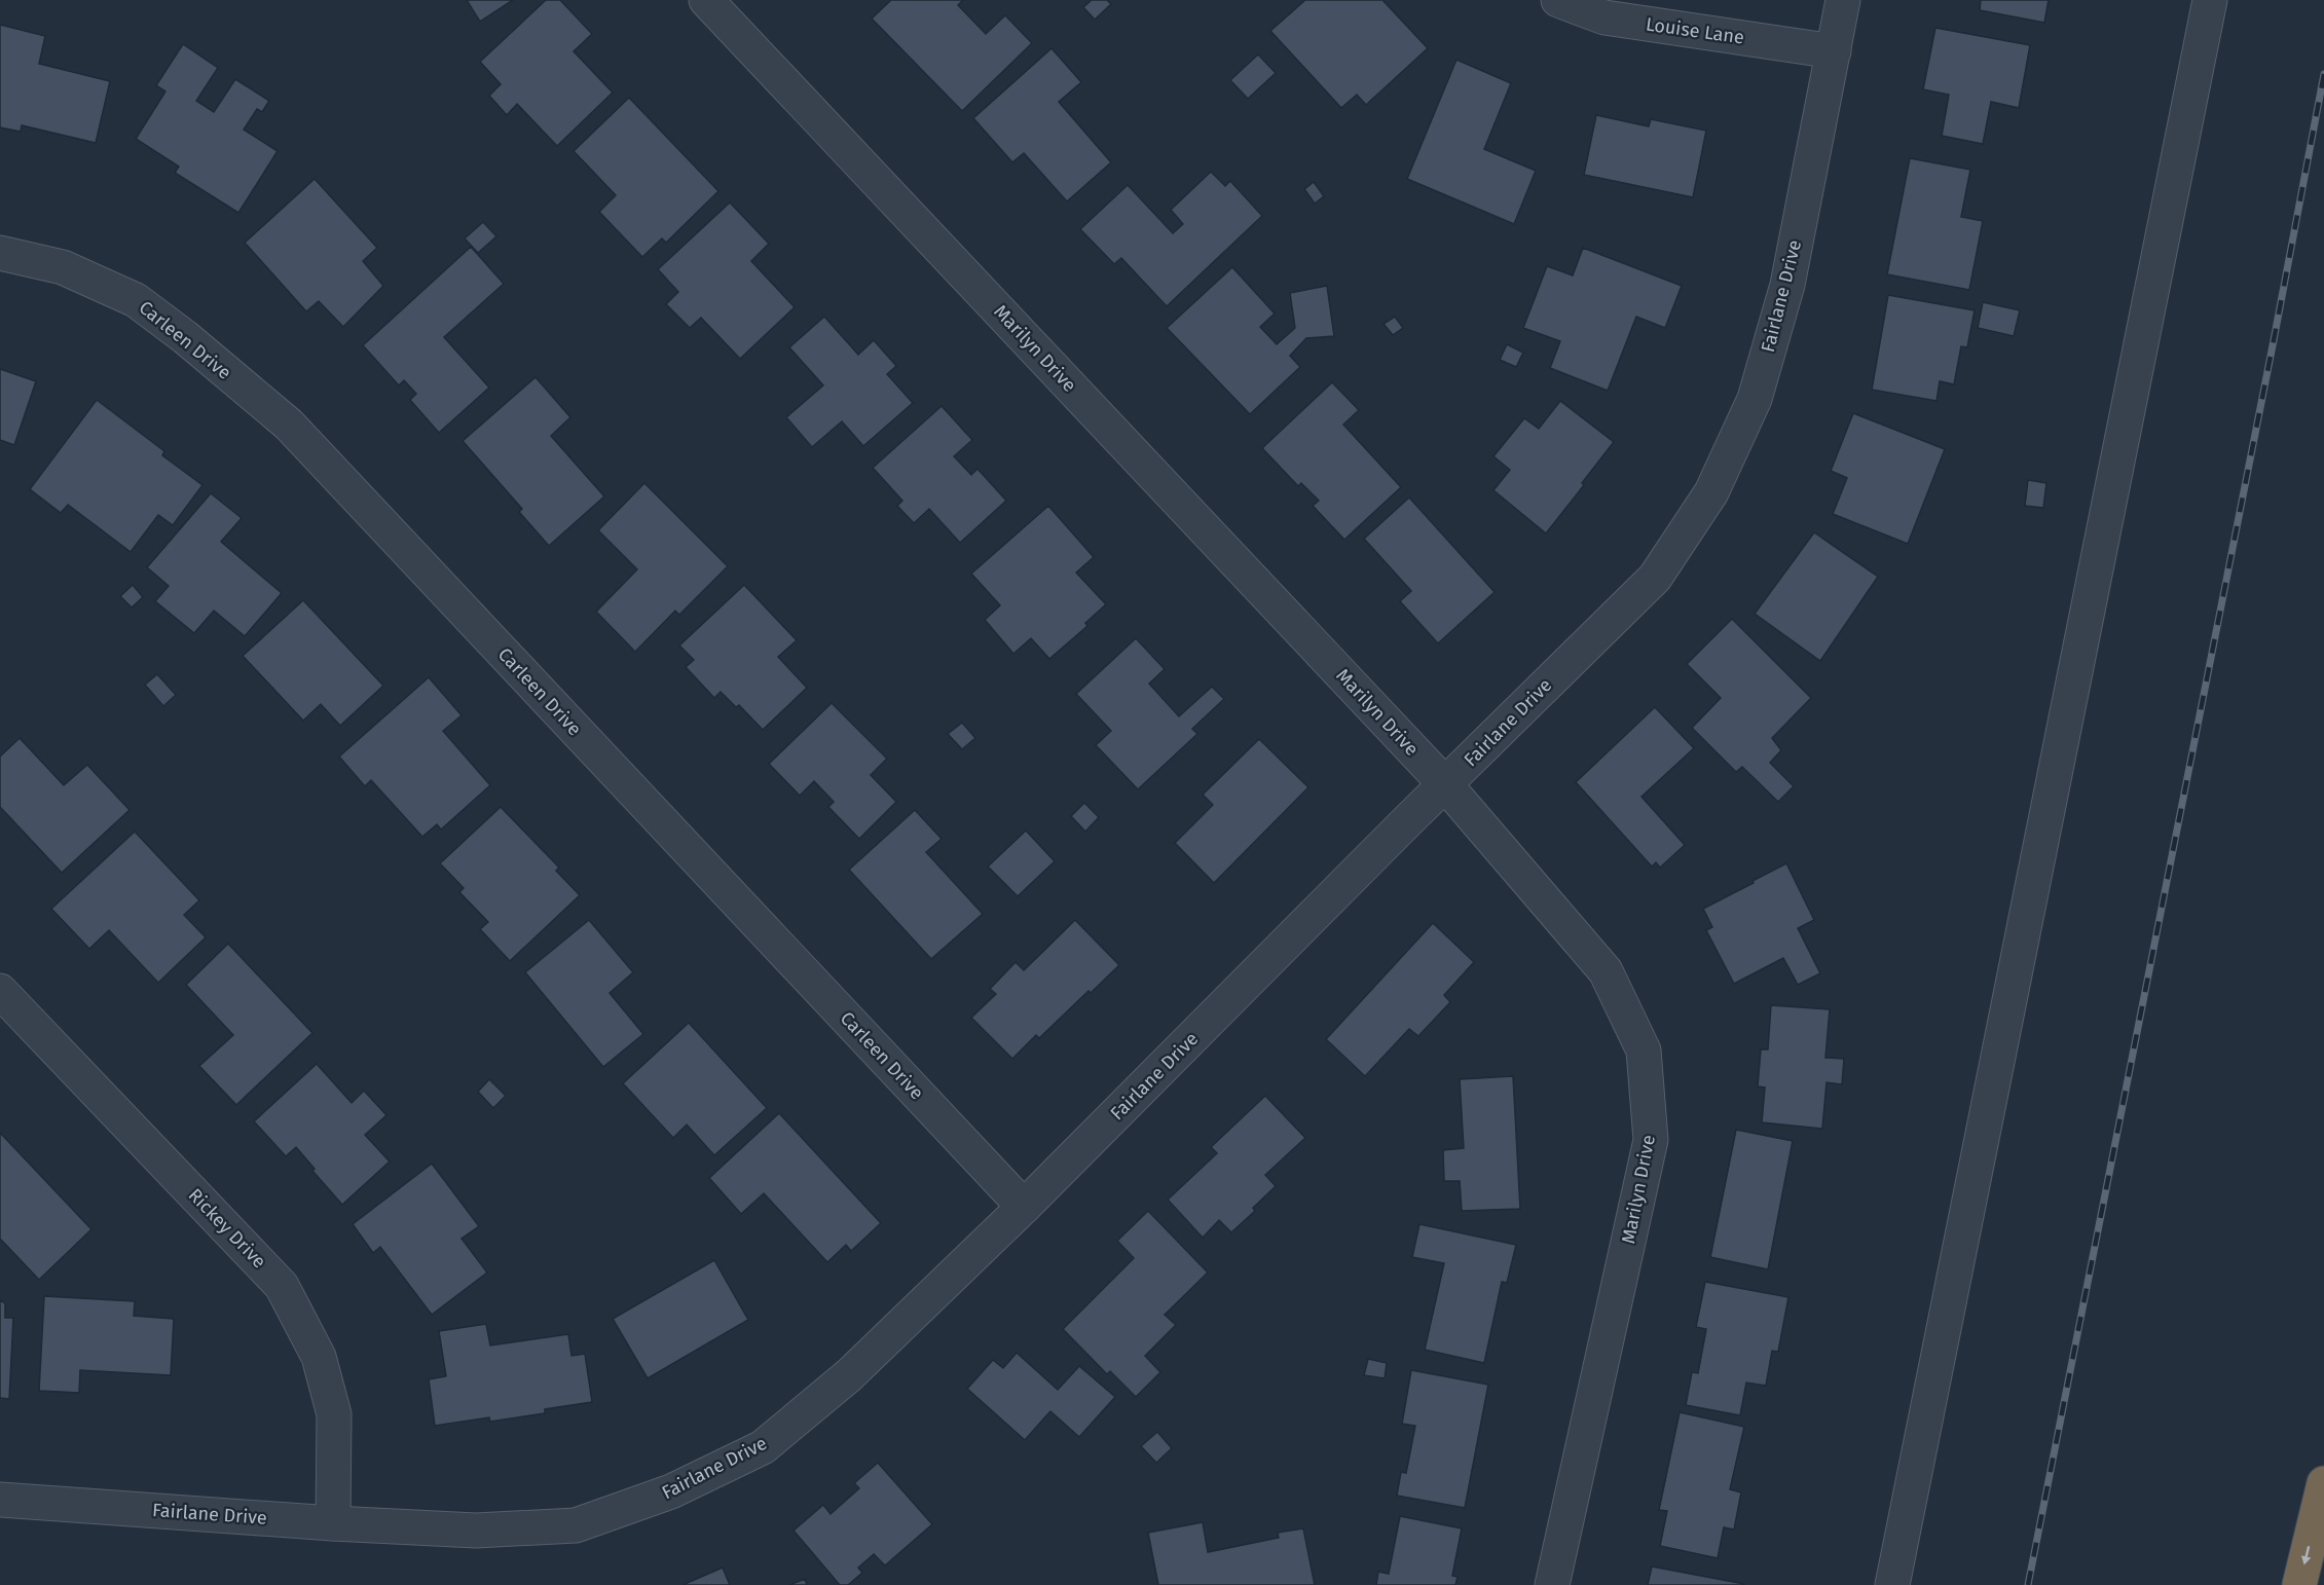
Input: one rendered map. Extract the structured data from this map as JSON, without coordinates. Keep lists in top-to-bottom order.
{
  "streets": {
    "street": [
      "Louise Lane",
      "Fairlane Drive",
      "Carleen Drive",
      "Marilyn Drive",
      "Rickey Drive"
    ]
  },
  "crossings": [
    ["Louise Lane", "Fairlane Drive"],
    ["Fairlane Drive", "Carleen Drive"],
    ["Fairlane Drive", "Marilyn Drive"],
    ["Fairlane Drive", "Rickey Drive"]
  ]
}
